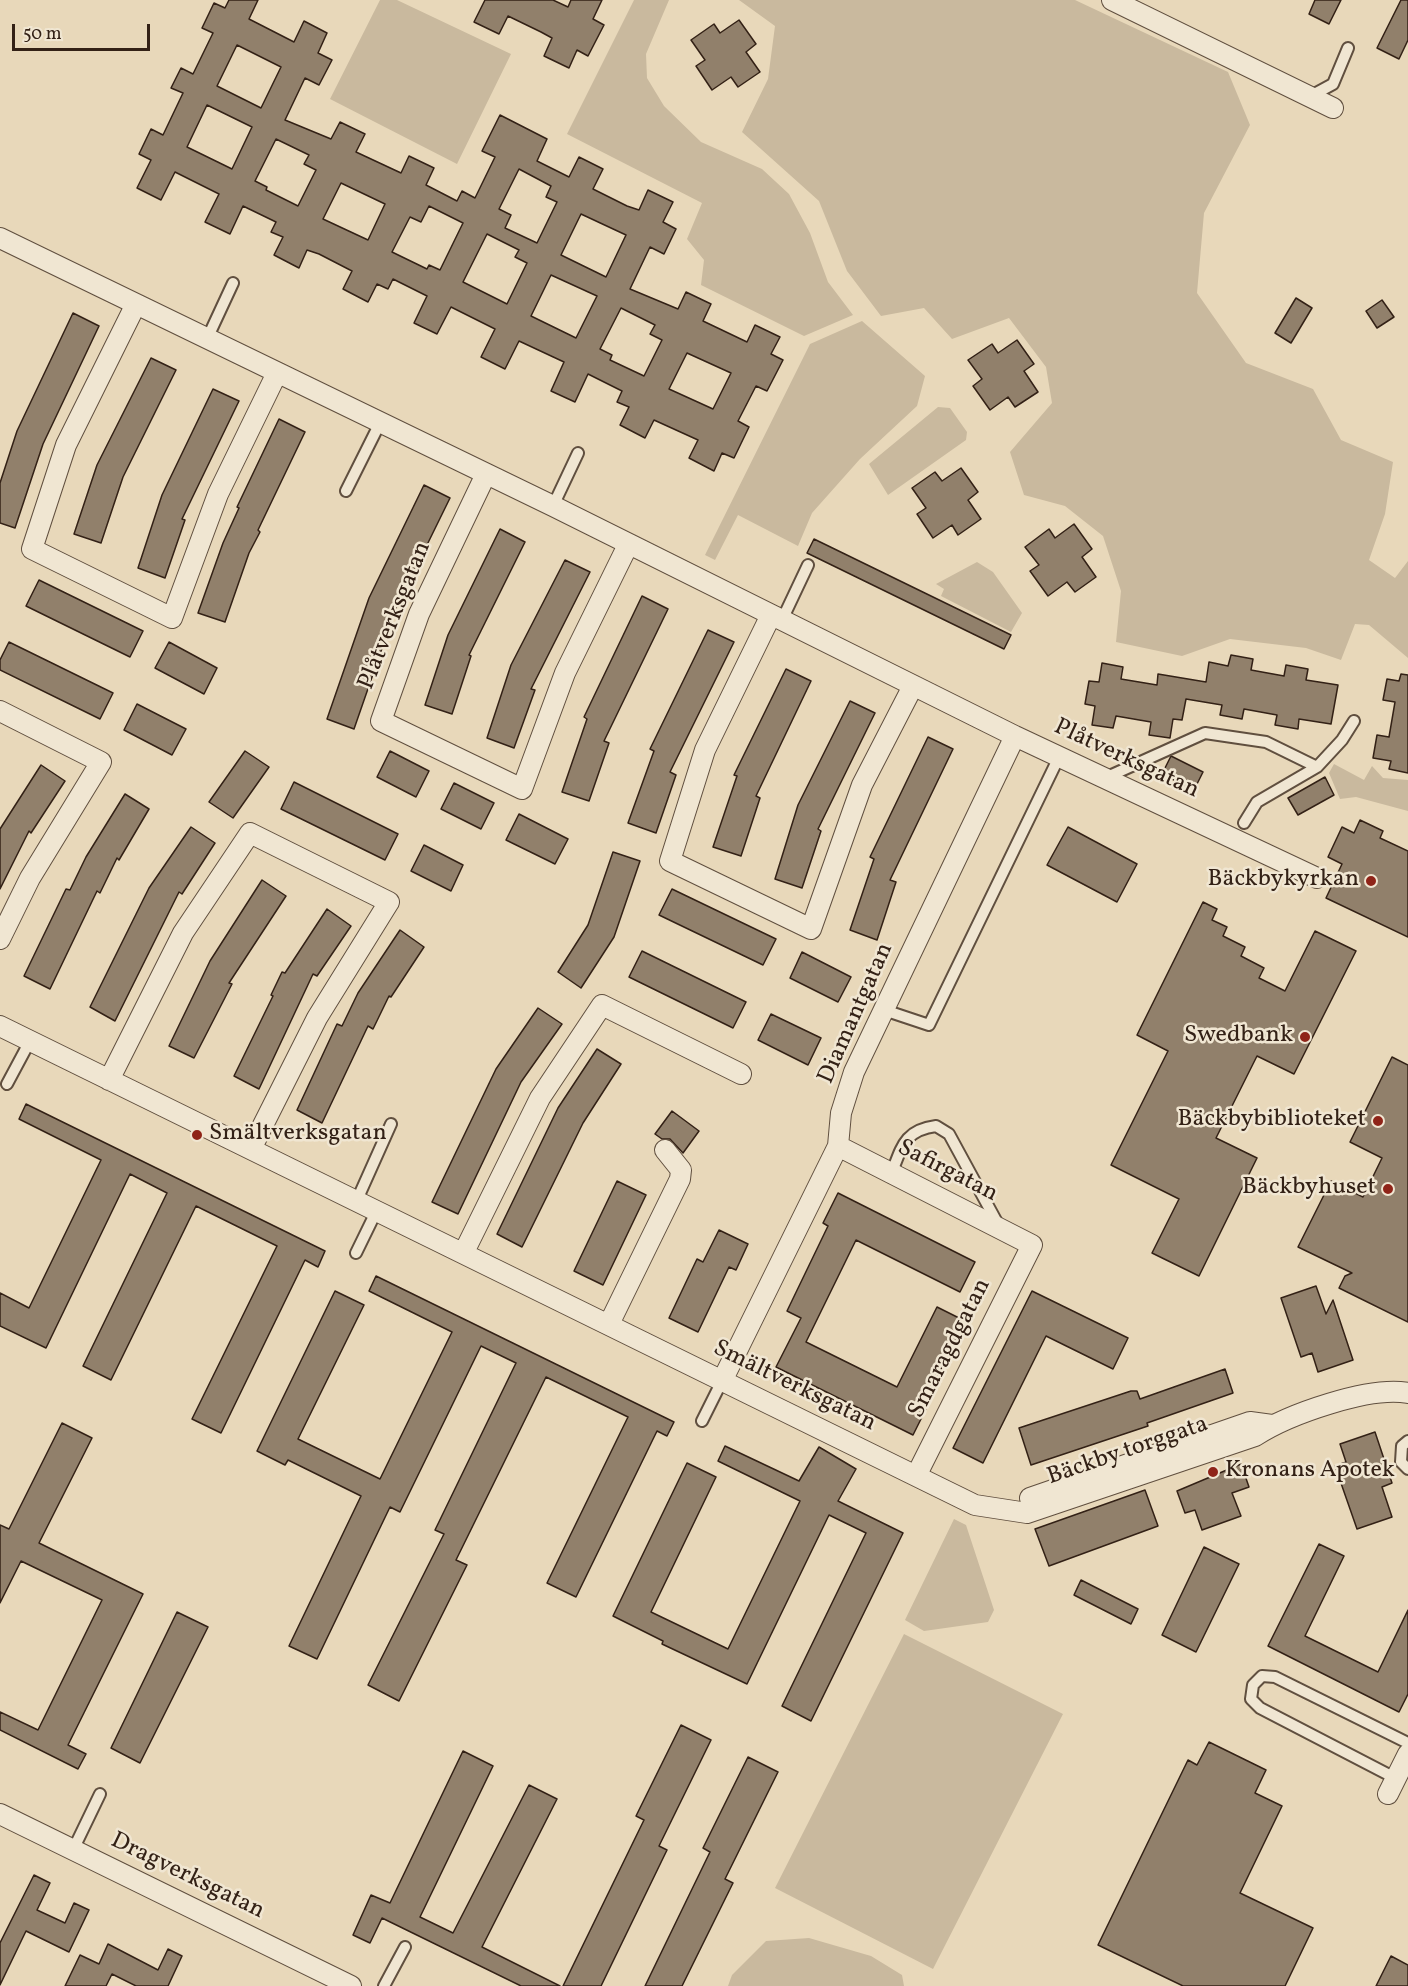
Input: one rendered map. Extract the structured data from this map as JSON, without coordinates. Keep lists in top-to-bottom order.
{
  "streets": {
    "street": [
      "Plåtverksgatan",
      "Diamantgatan",
      "Safirgatan",
      "Smaragdgatan",
      "Smältverksgatan",
      "Bäckby torggata",
      "Dragverksgatan"
    ]
  },
  "crossings": [
    ["Plåtverksgatan", "Diamantgatan"],
    ["Diamantgatan", "Safirgatan"],
    ["Diamantgatan", "Smältverksgatan"],
    ["Safirgatan", "Smaragdgatan"],
    ["Smaragdgatan", "Smältverksgatan"],
    ["Smältverksgatan", "Bäckby torggata"]
  ],
  "places": [
    "Bäckbykyrkan",
    "Swedbank",
    "Bäckbybiblioteket",
    "Smältverksgatan",
    "Bäckbyhuset",
    "Kronans Apotek"
  ],
  "scale_bar": "50 m"
}
